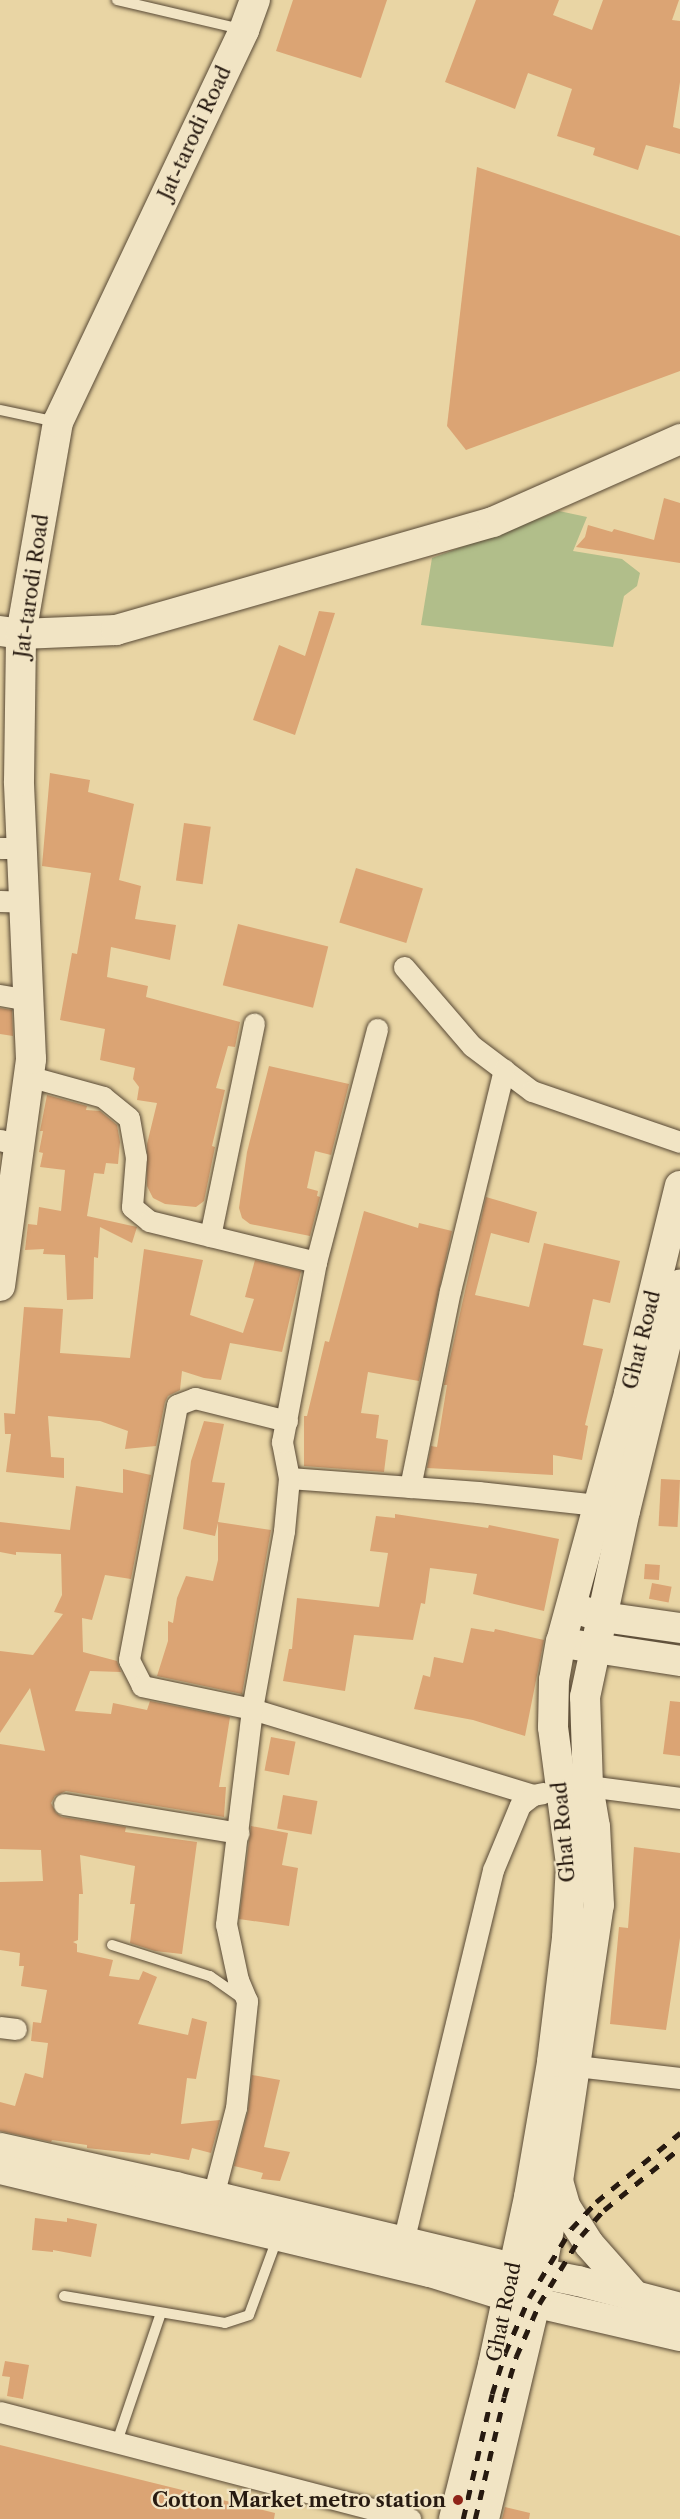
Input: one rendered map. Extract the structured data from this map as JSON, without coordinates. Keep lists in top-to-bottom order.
{
  "streets": {
    "main road": ["Jat-tarodi Road", "Ghat Road"]
  },
  "places": ["Cotton Market metro station"]
}
